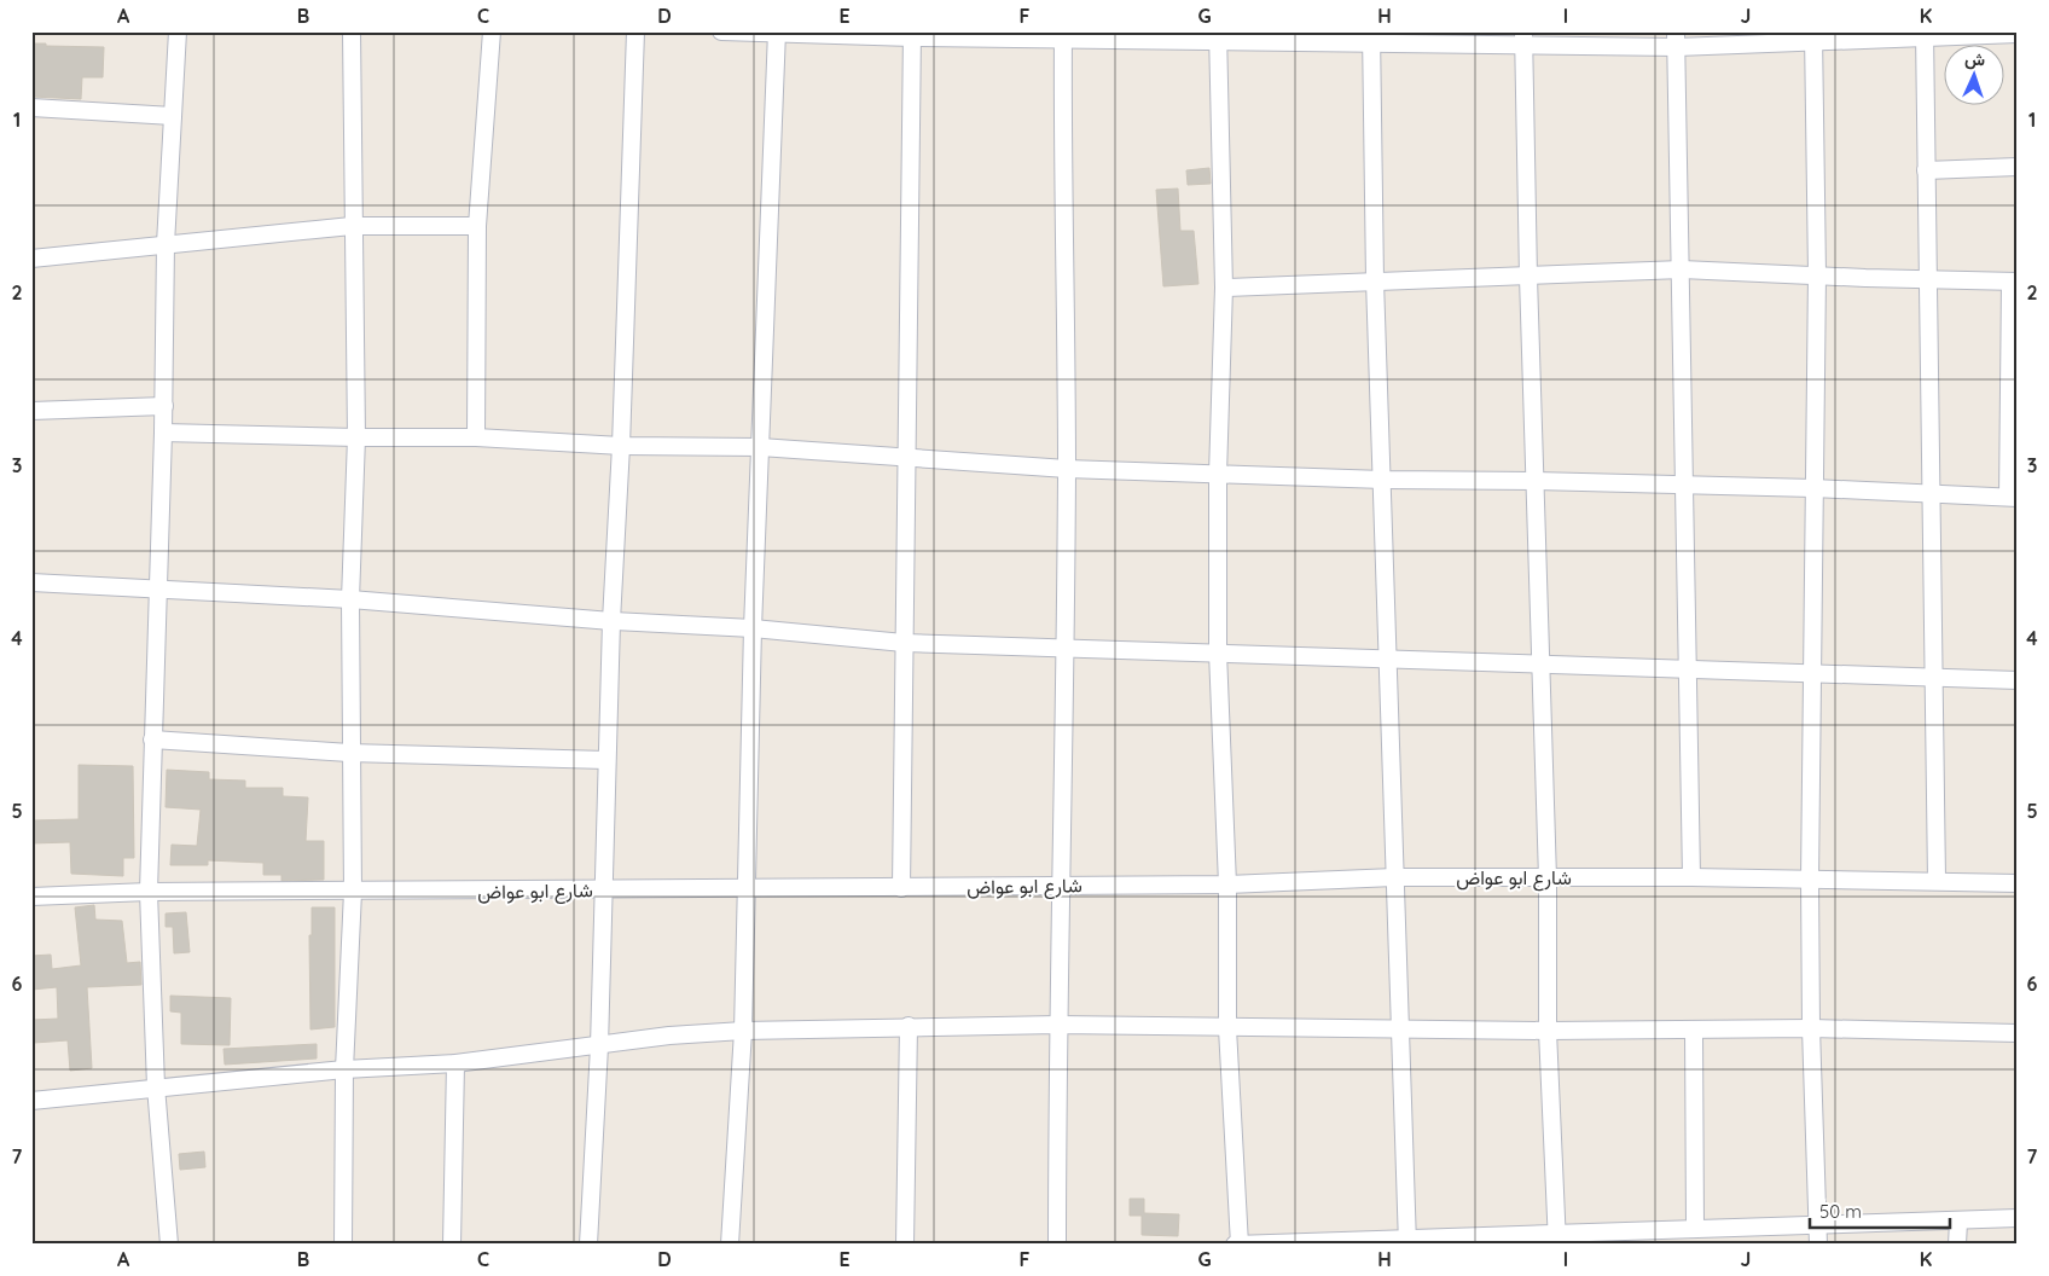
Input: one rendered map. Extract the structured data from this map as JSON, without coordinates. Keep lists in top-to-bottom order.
{
  "streets": {
    "street": ["شارع ابو عواض"]
  },
  "scale_bar": "50 m",
  "north": "top",
  "grid": {
    "columns": [
      "A",
      "B",
      "C",
      "D",
      "E",
      "F",
      "G",
      "H",
      "I",
      "J",
      "K"
    ],
    "rows": [
      "1",
      "2",
      "3",
      "4",
      "5",
      "6",
      "7"
    ]
  }
}
